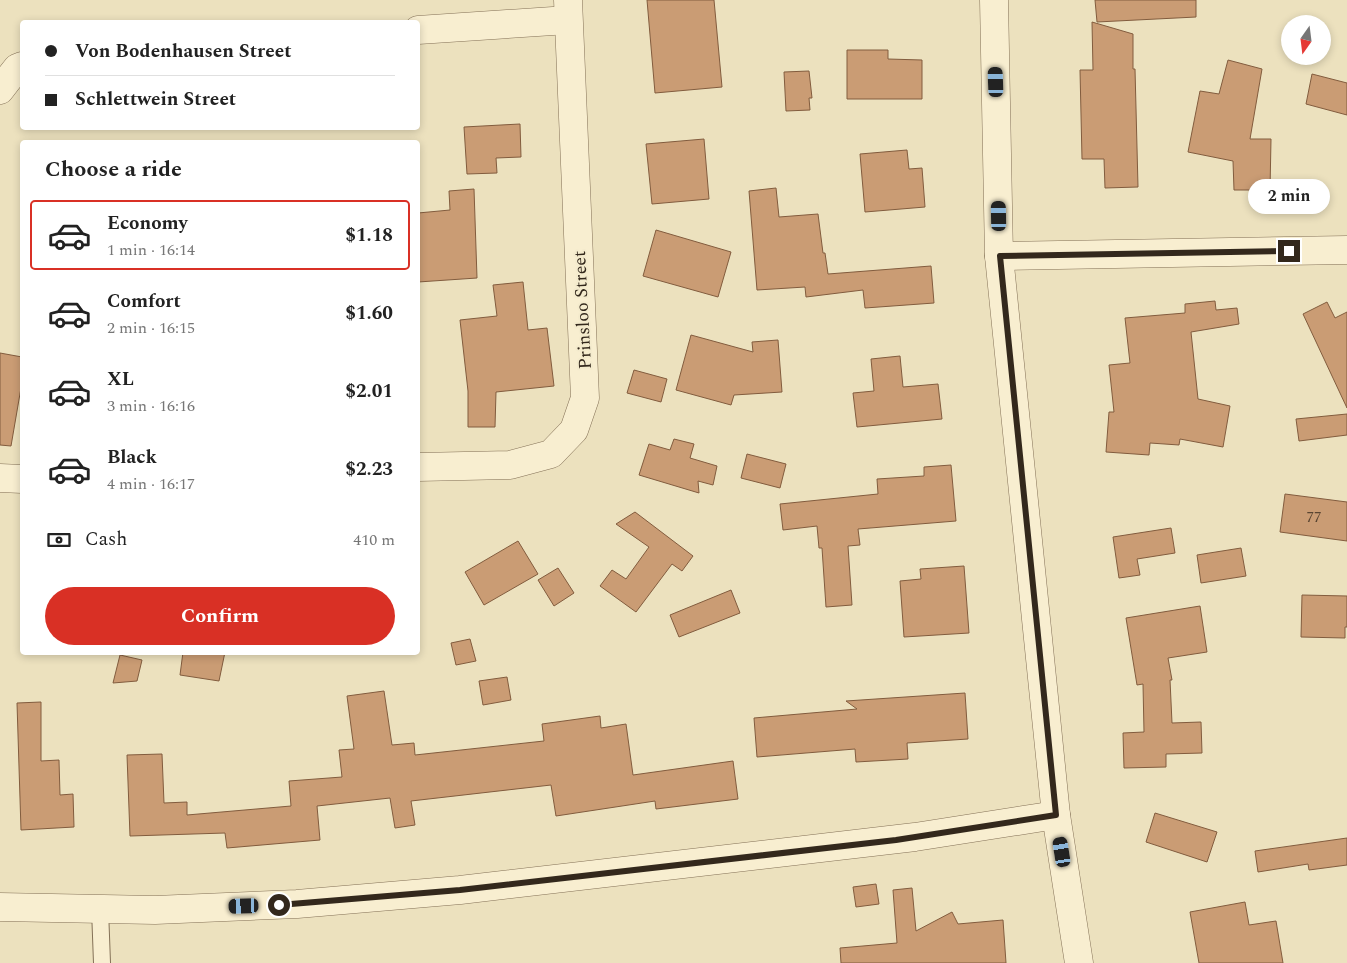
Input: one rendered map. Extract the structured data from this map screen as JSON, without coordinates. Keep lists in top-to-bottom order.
{
  "streets": {
    "street": ["Prinsloo Street"]
  },
  "house_numbers": ["77"],
  "north": "bottom",
  "page": {
    "banner": ["Von Bodenhausen Street", "Schlettwein Street"],
    "heading": "Choose a ride",
    "bubble": "2 min",
    "list": [
      {
        "name": "Economy",
        "note": "1 min · 16:14",
        "value": "$1.18"
      },
      {
        "name": "Comfort",
        "note": "2 min · 16:15",
        "value": "$1.60"
      },
      {
        "name": "XL",
        "note": "3 min · 16:16",
        "value": "$2.01"
      },
      {
        "name": "Black",
        "note": "4 min · 16:17",
        "value": "$2.23"
      }
    ],
    "pay": ["Cash", "410 m"],
    "buttons": "Confirm"
  }
}
